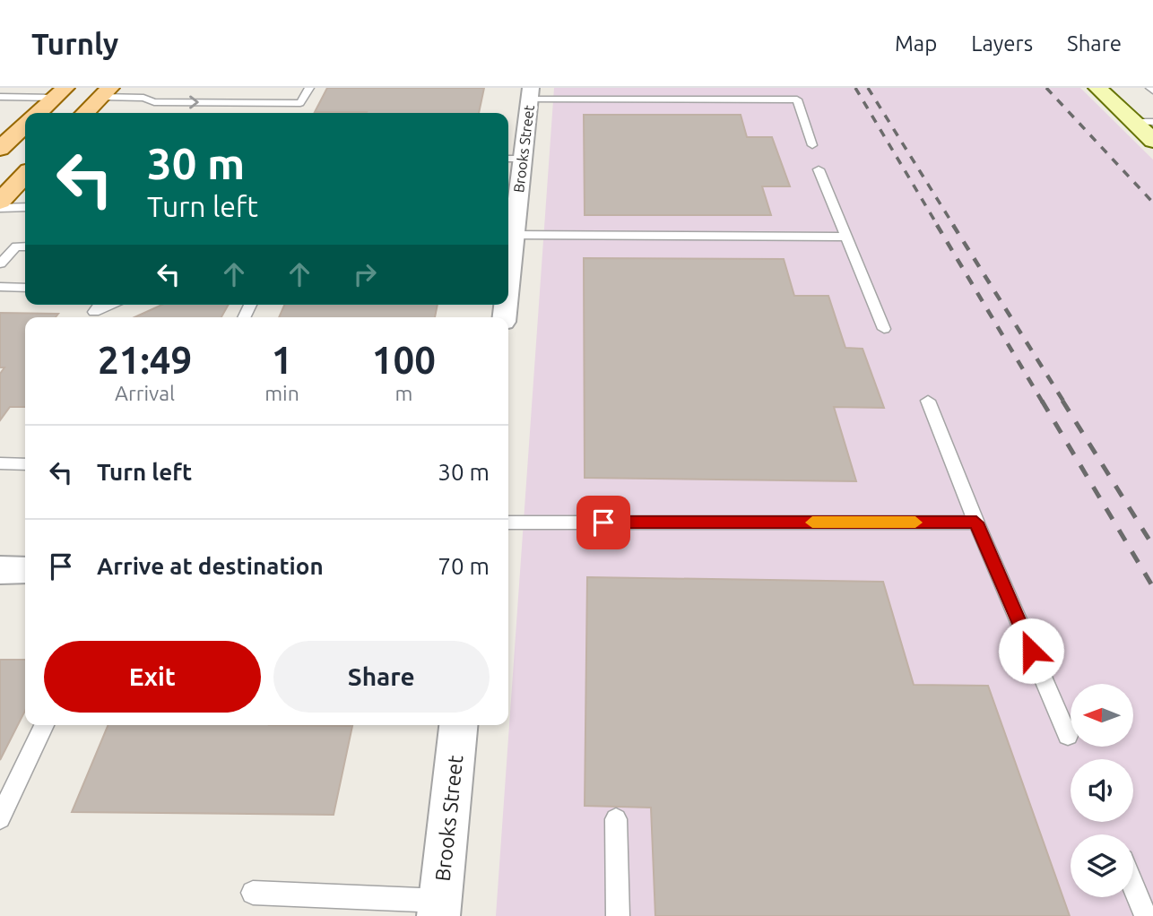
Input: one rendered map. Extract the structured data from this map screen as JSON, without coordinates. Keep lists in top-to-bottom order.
{
  "streets": {
    "street": ["Brooks Street"]
  },
  "north": "left",
  "page": {
    "header": "Turnly",
    "nav": ["Map", "Layers", "Share"],
    "turn": ["30 m", "Turn left"],
    "eta": [
      "21:49",
      "Arrival",
      "1",
      "min",
      "100",
      "m"
    ],
    "list": [
      {
        "name": "Turn left",
        "value": "30 m"
      },
      {
        "name": "Arrive at destination",
        "value": "70 m"
      }
    ],
    "buttons": ["Exit", "Share"]
  }
}
